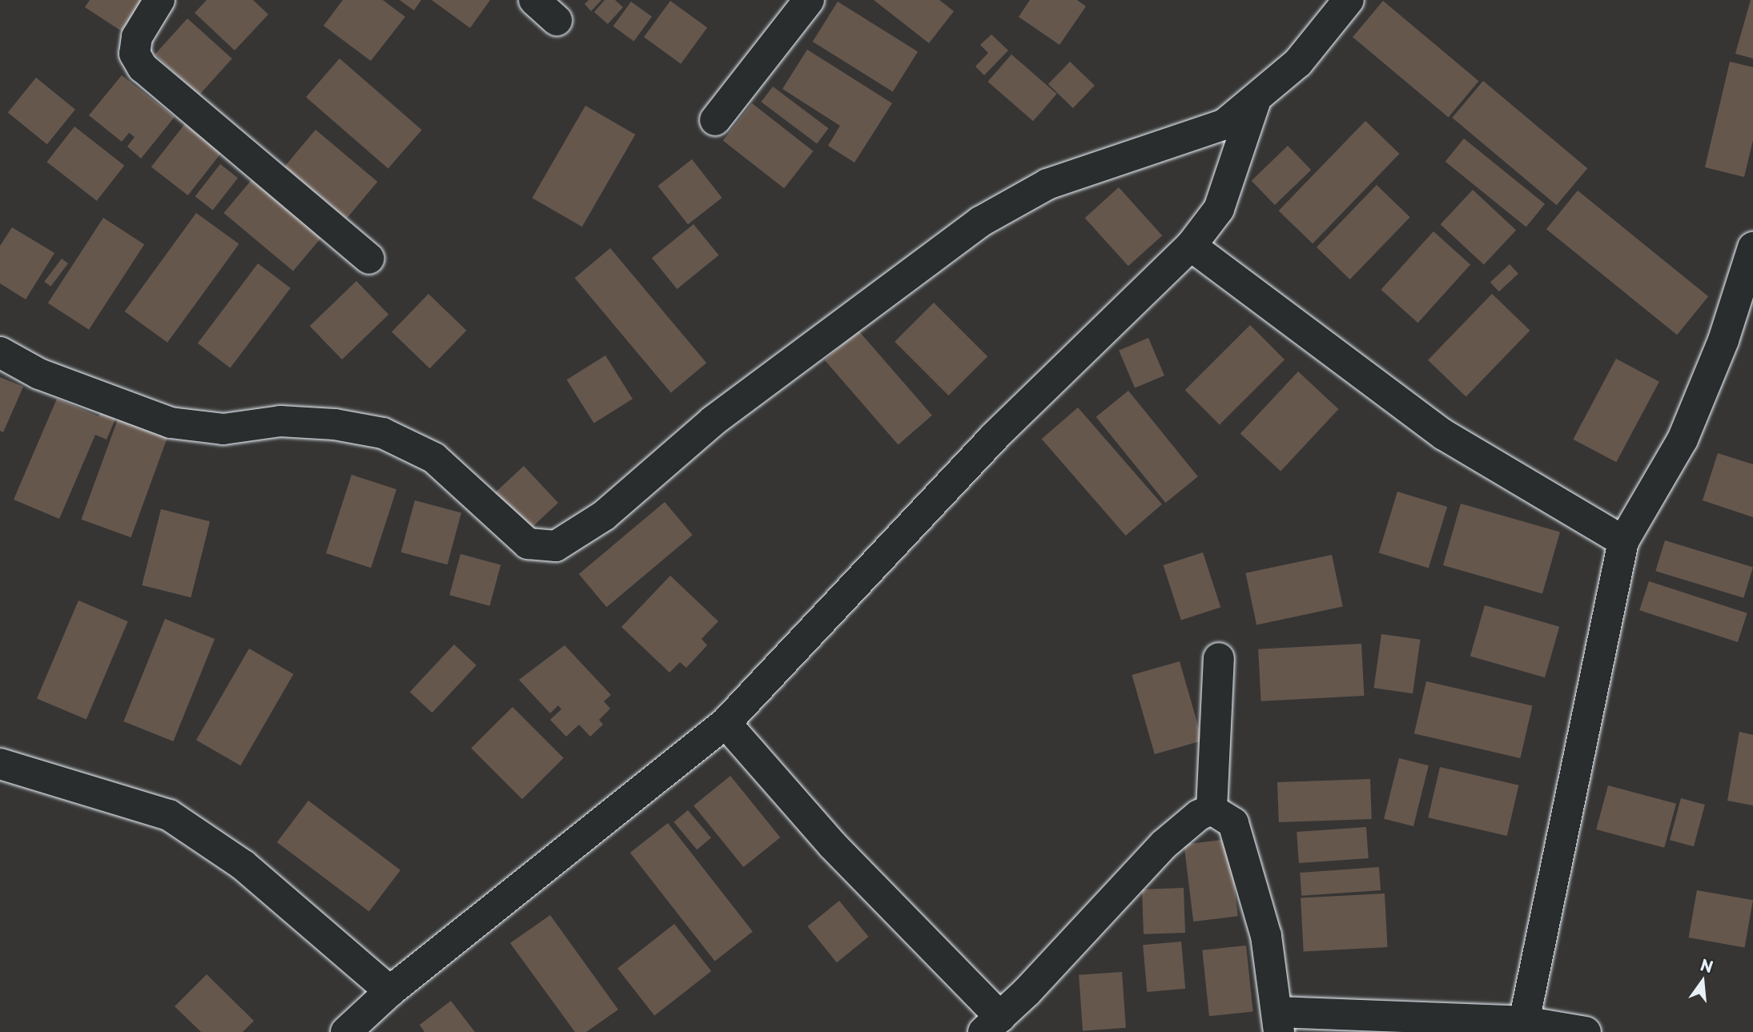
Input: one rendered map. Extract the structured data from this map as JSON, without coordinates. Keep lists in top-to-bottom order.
{
  "north": "top"
}
